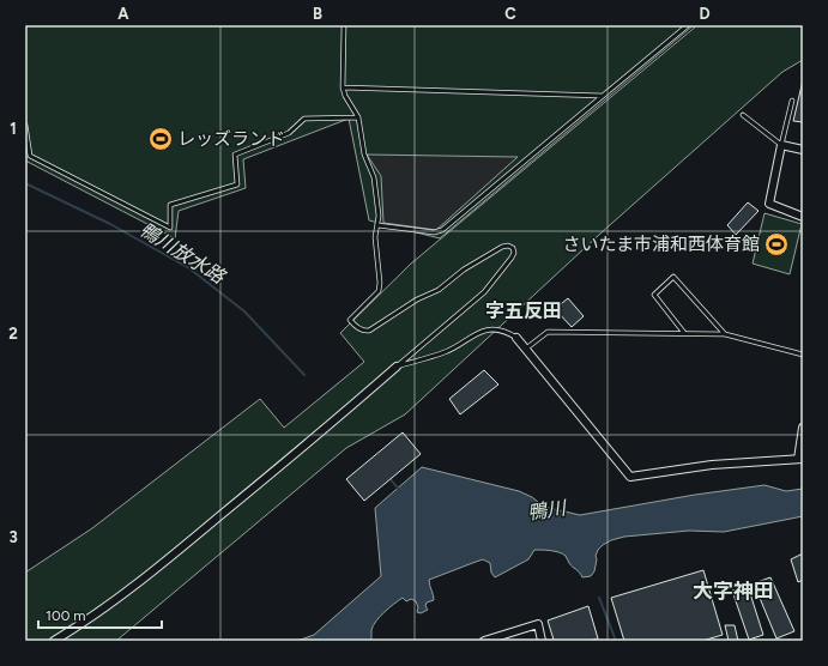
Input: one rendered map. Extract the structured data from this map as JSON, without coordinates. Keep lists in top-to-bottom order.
{
  "districts": ["字五反田", "大字神田"],
  "water": ["鴨川放水路", "鴨川"],
  "places": {
    "sports": ["レッズランド", "さいたま市浦和西体育館"]
  },
  "scale_bar": "100 m",
  "grid": {
    "columns": [
      "A",
      "B",
      "C",
      "D"
    ],
    "rows": ["1", "2", "3"]
  }
}
